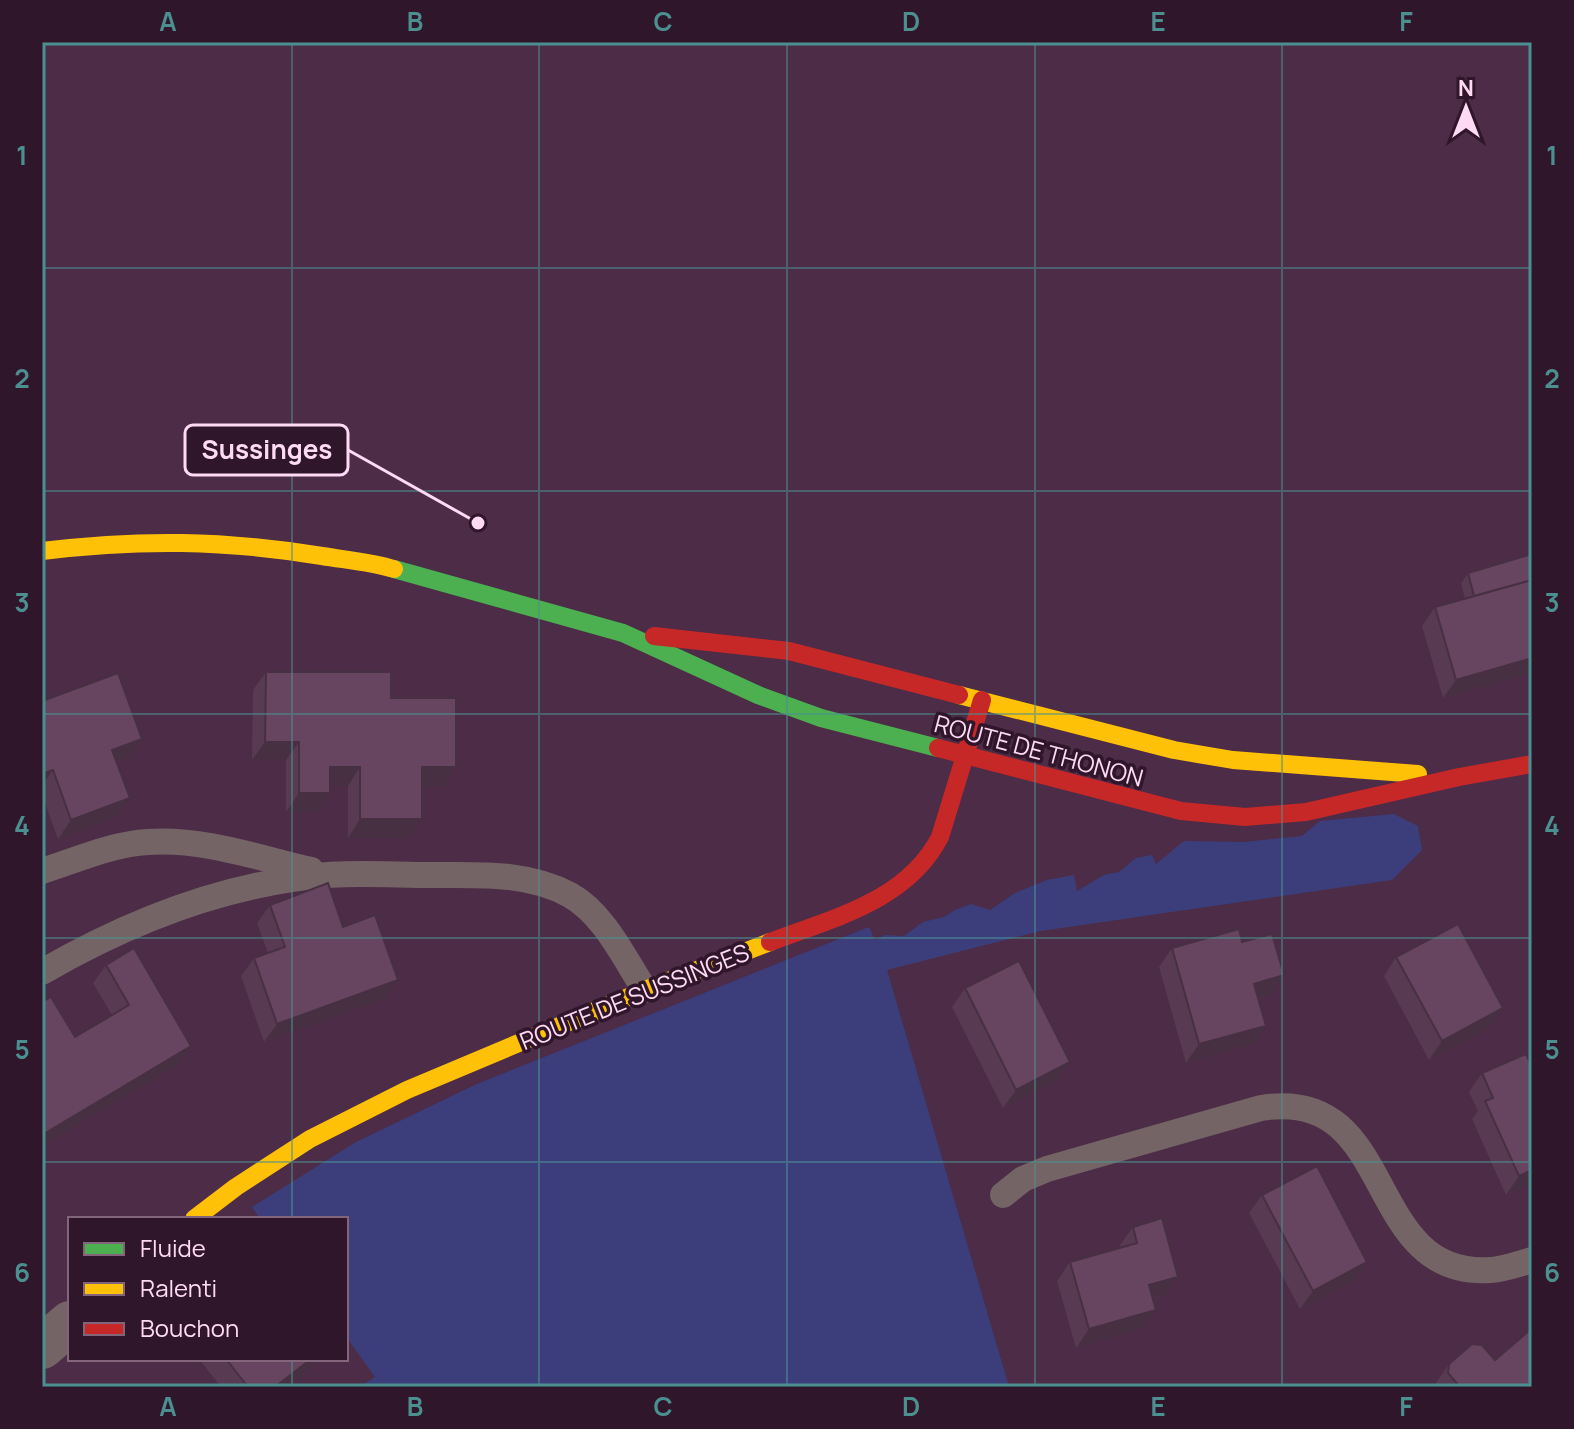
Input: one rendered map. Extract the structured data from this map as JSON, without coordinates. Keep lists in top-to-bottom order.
{
  "streets": {
    "main road": ["ROUTE DE THONON", "ROUTE DE SUSSINGES"]
  },
  "crossings": [
    ["ROUTE DE THONON", "ROUTE DE SUSSINGES"]
  ],
  "places": ["Sussinges"],
  "legend": ["Fluide", "Ralenti", "Bouchon"],
  "north": "top",
  "grid": {
    "columns": [
      "A",
      "B",
      "C",
      "D",
      "E",
      "F"
    ],
    "rows": [
      "1",
      "2",
      "3",
      "4",
      "5",
      "6"
    ]
  }
}
